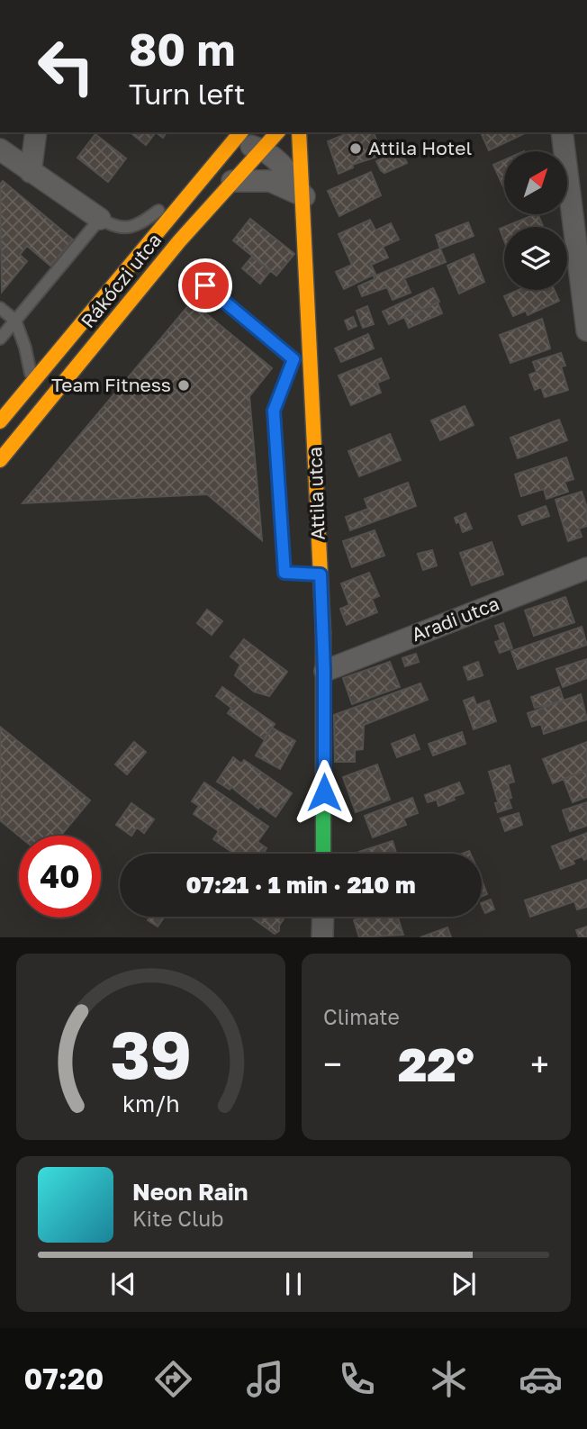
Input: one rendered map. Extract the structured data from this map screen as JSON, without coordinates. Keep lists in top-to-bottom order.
{
  "streets": {
    "main road": ["Rákóczi utca", "Attila utca"],
    "street": ["Aradi utca"]
  },
  "crossings": [
    ["Attila utca", "Aradi utca"]
  ],
  "places": ["Attila Hotel", "Team Fitness"],
  "north": "top right",
  "page": {
    "turn": ["80 m", "Turn left"],
    "limit": "40",
    "trip": "07:21 · 1 min · 210 m",
    "tile": "Climate",
    "heat": ["−", "22°", "+"],
    "song": ["Neon Rain", "Kite Club"],
    "tabs": "07:20",
    "gauge": ["39", "km/h"]
  }
}
